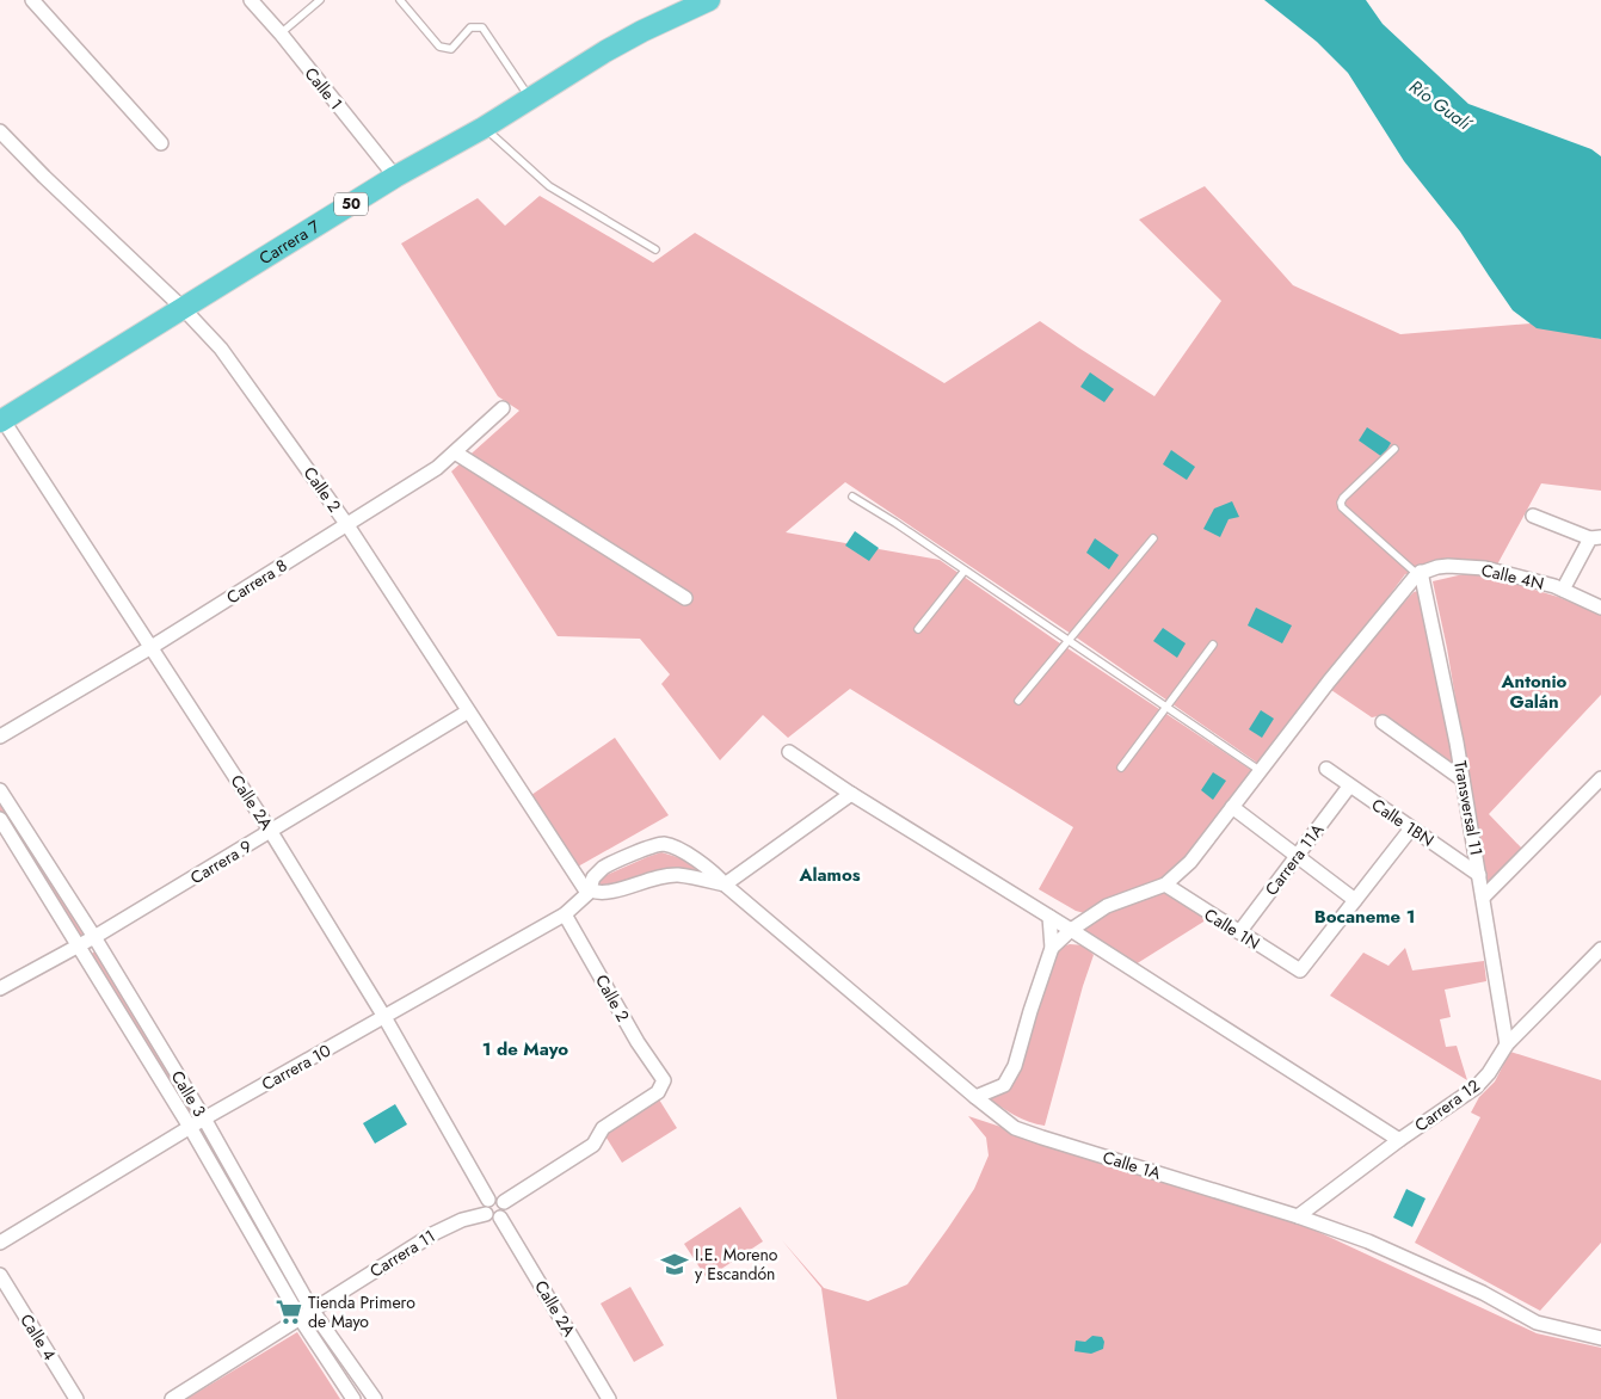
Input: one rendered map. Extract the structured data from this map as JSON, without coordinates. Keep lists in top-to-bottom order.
{
  "streets": {
    "highway": ["50", "Carrera 7"],
    "street": [
      "Calle 1",
      "Calle 2",
      "Calle 4N",
      "Carrera 8",
      "Calle 2A",
      "Transversal 11",
      "Calle 1BN",
      "Carrera 11A",
      "Carrera 9",
      "Calle 1N",
      "Carrera 10",
      "Calle 3",
      "Carrera 12",
      "Calle 1A",
      "Carrera 11",
      "Calle 4"
    ]
  },
  "crossings": [
    ["Calle 1", "Carrera 7"],
    ["Carrera 7", "Calle 2"],
    ["Carrera 7", "Calle 2A"],
    ["Calle 2", "Carrera 8"],
    ["Calle 2", "Calle 2A"],
    ["Calle 2", "Carrera 9"],
    ["Calle 2", "Carrera 10"],
    ["Calle 2", "Carrera 11"],
    ["Calle 4N", "Transversal 11"],
    ["Carrera 8", "Calle 2A"],
    ["Calle 2A", "Carrera 9"],
    ["Calle 2A", "Carrera 10"],
    ["Calle 2A", "Carrera 11"],
    ["Transversal 11", "Calle 1BN"],
    ["Transversal 11", "Carrera 12"],
    ["Calle 1BN", "Carrera 11A"],
    ["Carrera 11A", "Calle 1N"],
    ["Carrera 9", "Calle 3"],
    ["Carrera 10", "Calle 3"],
    ["Carrera 10", "Calle 1A"],
    ["Calle 3", "Carrera 11"],
    ["Carrera 12", "Calle 1A"]
  ],
  "districts": [
    "Antonio Galán",
    "Alamos",
    "Bocaneme 1",
    "1 de Mayo"
  ],
  "water": ["Río Gualí"],
  "places": {
    "school or university": ["I.E. Moreno y Escandón"],
    "supermarket": ["Tienda Primero de Mayo"]
  }
}
